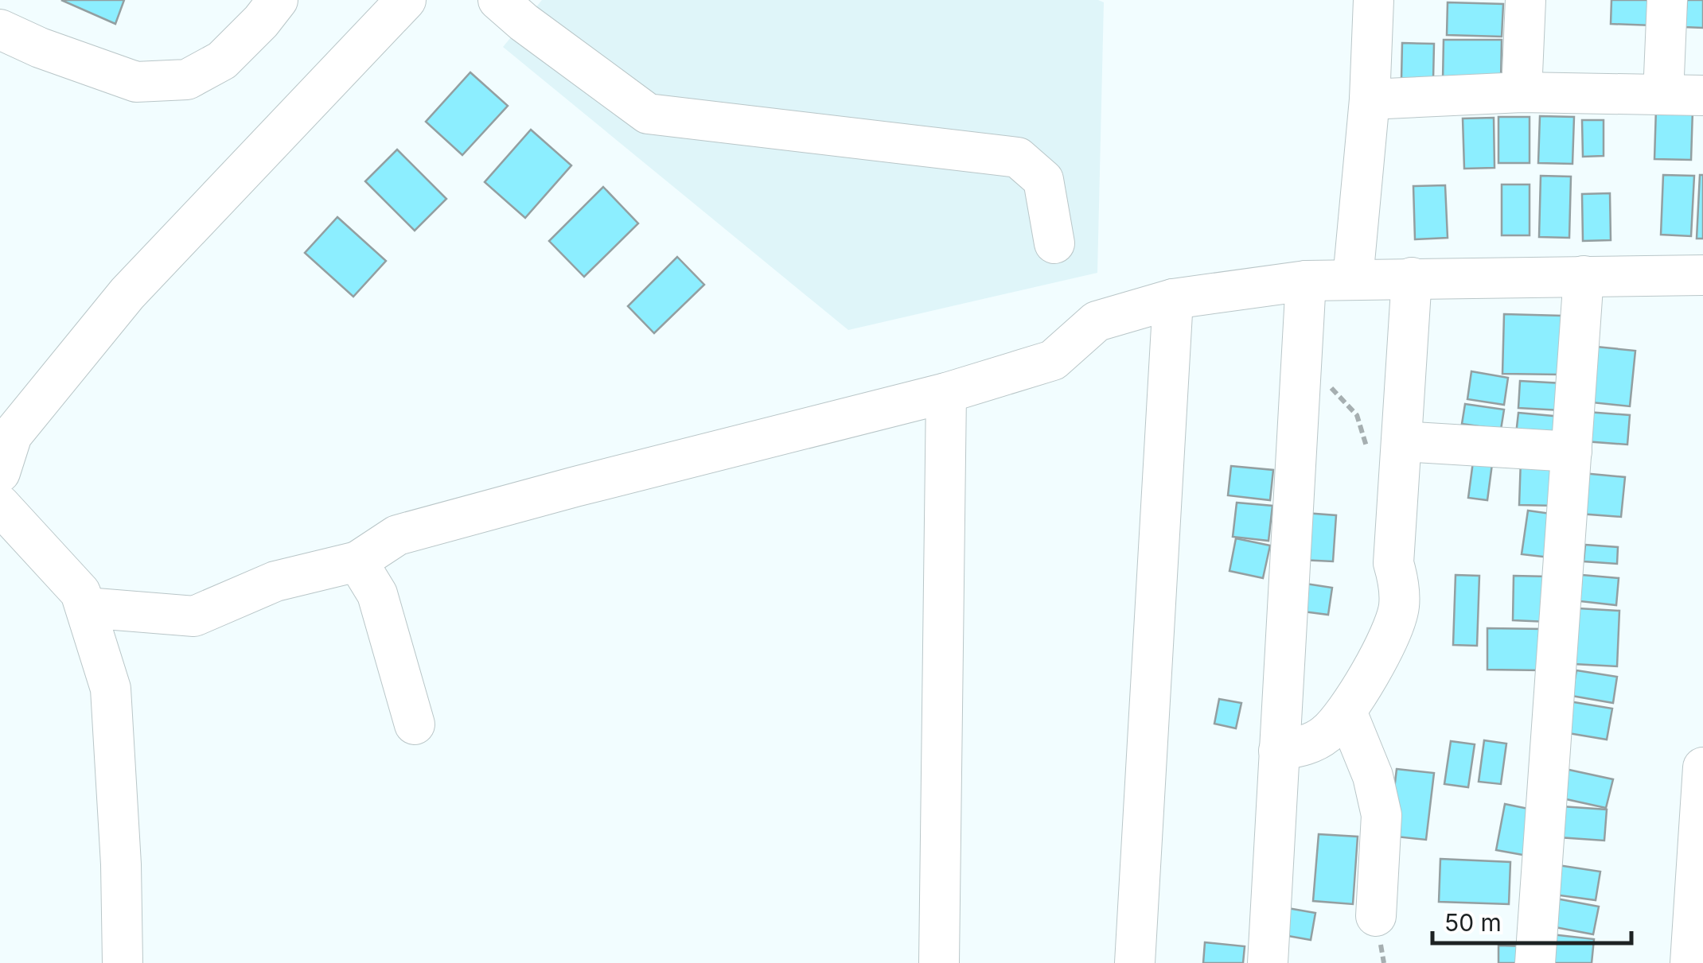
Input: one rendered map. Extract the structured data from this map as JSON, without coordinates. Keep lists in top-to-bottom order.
{
  "scale_bar": "50 m"
}
